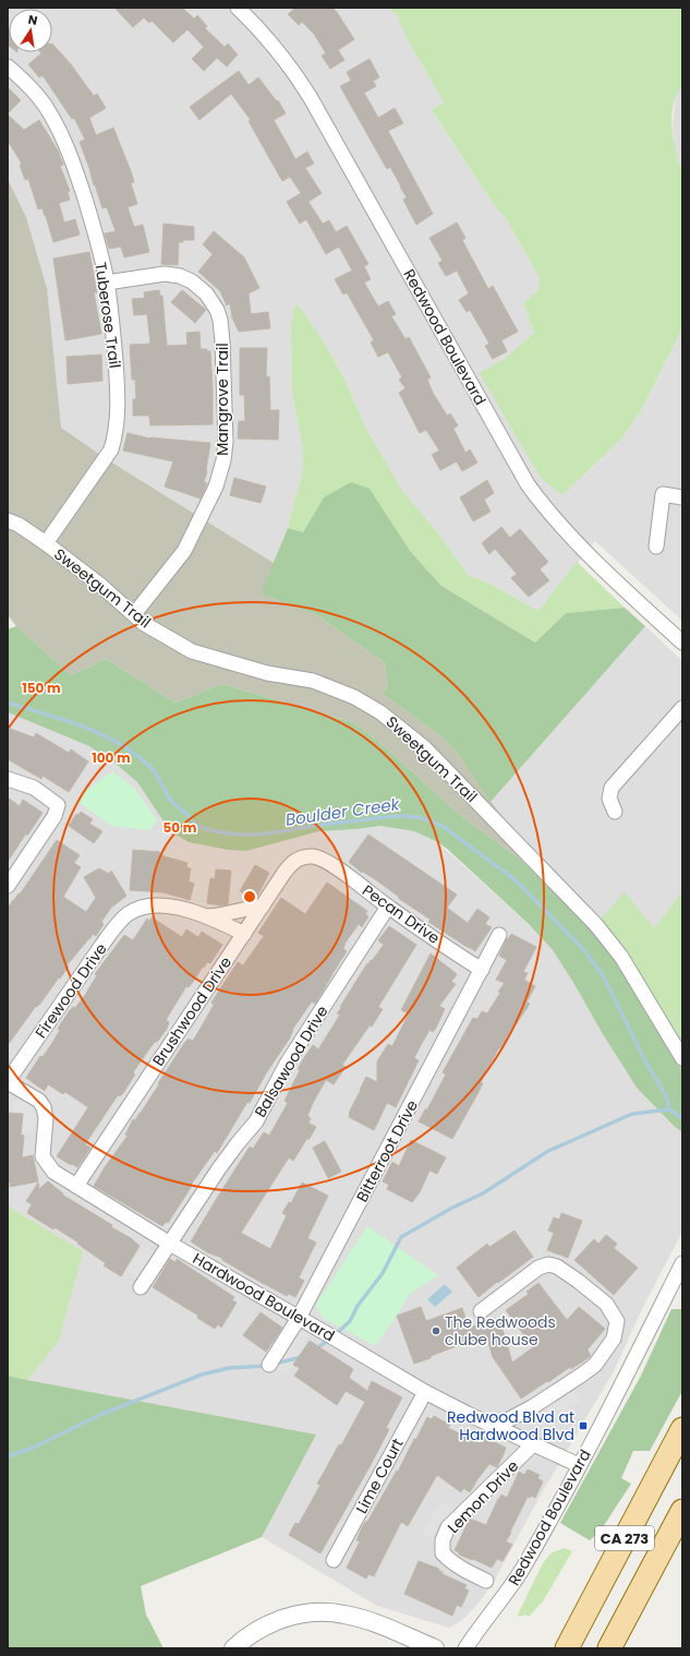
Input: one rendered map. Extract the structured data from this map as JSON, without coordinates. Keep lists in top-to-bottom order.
{
  "streets": {
    "main road": ["CA 273"],
    "street": [
      "Tuberose Trail",
      "Redwood Boulevard",
      "Mangrove Trail",
      "Sweetgum Trail",
      "Pecan Drive",
      "Firewood Drive",
      "Brushwood Drive",
      "Balsawood Drive",
      "Bitterroot Drive",
      "Hardwood Boulevard",
      "Lime Court",
      "Lemon Drive"
    ]
  },
  "crossings": [
    ["Tuberose Trail", "Mangrove Trail"],
    ["Tuberose Trail", "Sweetgum Trail"],
    ["Redwood Boulevard", "Hardwood Boulevard"],
    ["Mangrove Trail", "Sweetgum Trail"],
    ["Pecan Drive", "Brushwood Drive"],
    ["Pecan Drive", "Balsawood Drive"],
    ["Pecan Drive", "Bitterroot Drive"],
    ["Firewood Drive", "Hardwood Boulevard"],
    ["Brushwood Drive", "Hardwood Boulevard"],
    ["Balsawood Drive", "Hardwood Boulevard"],
    ["Bitterroot Drive", "Hardwood Boulevard"],
    ["Hardwood Boulevard", "Lime Court"],
    ["Hardwood Boulevard", "Lemon Drive"]
  ],
  "water": ["Boulder Creek"],
  "places": {
    "other": ["The Redwoods clube house"],
    "transit": ["Redwood Blvd at Hardwood Blvd"]
  },
  "north": "top",
  "rings": ["150 m", "100 m", "50 m"]
}
